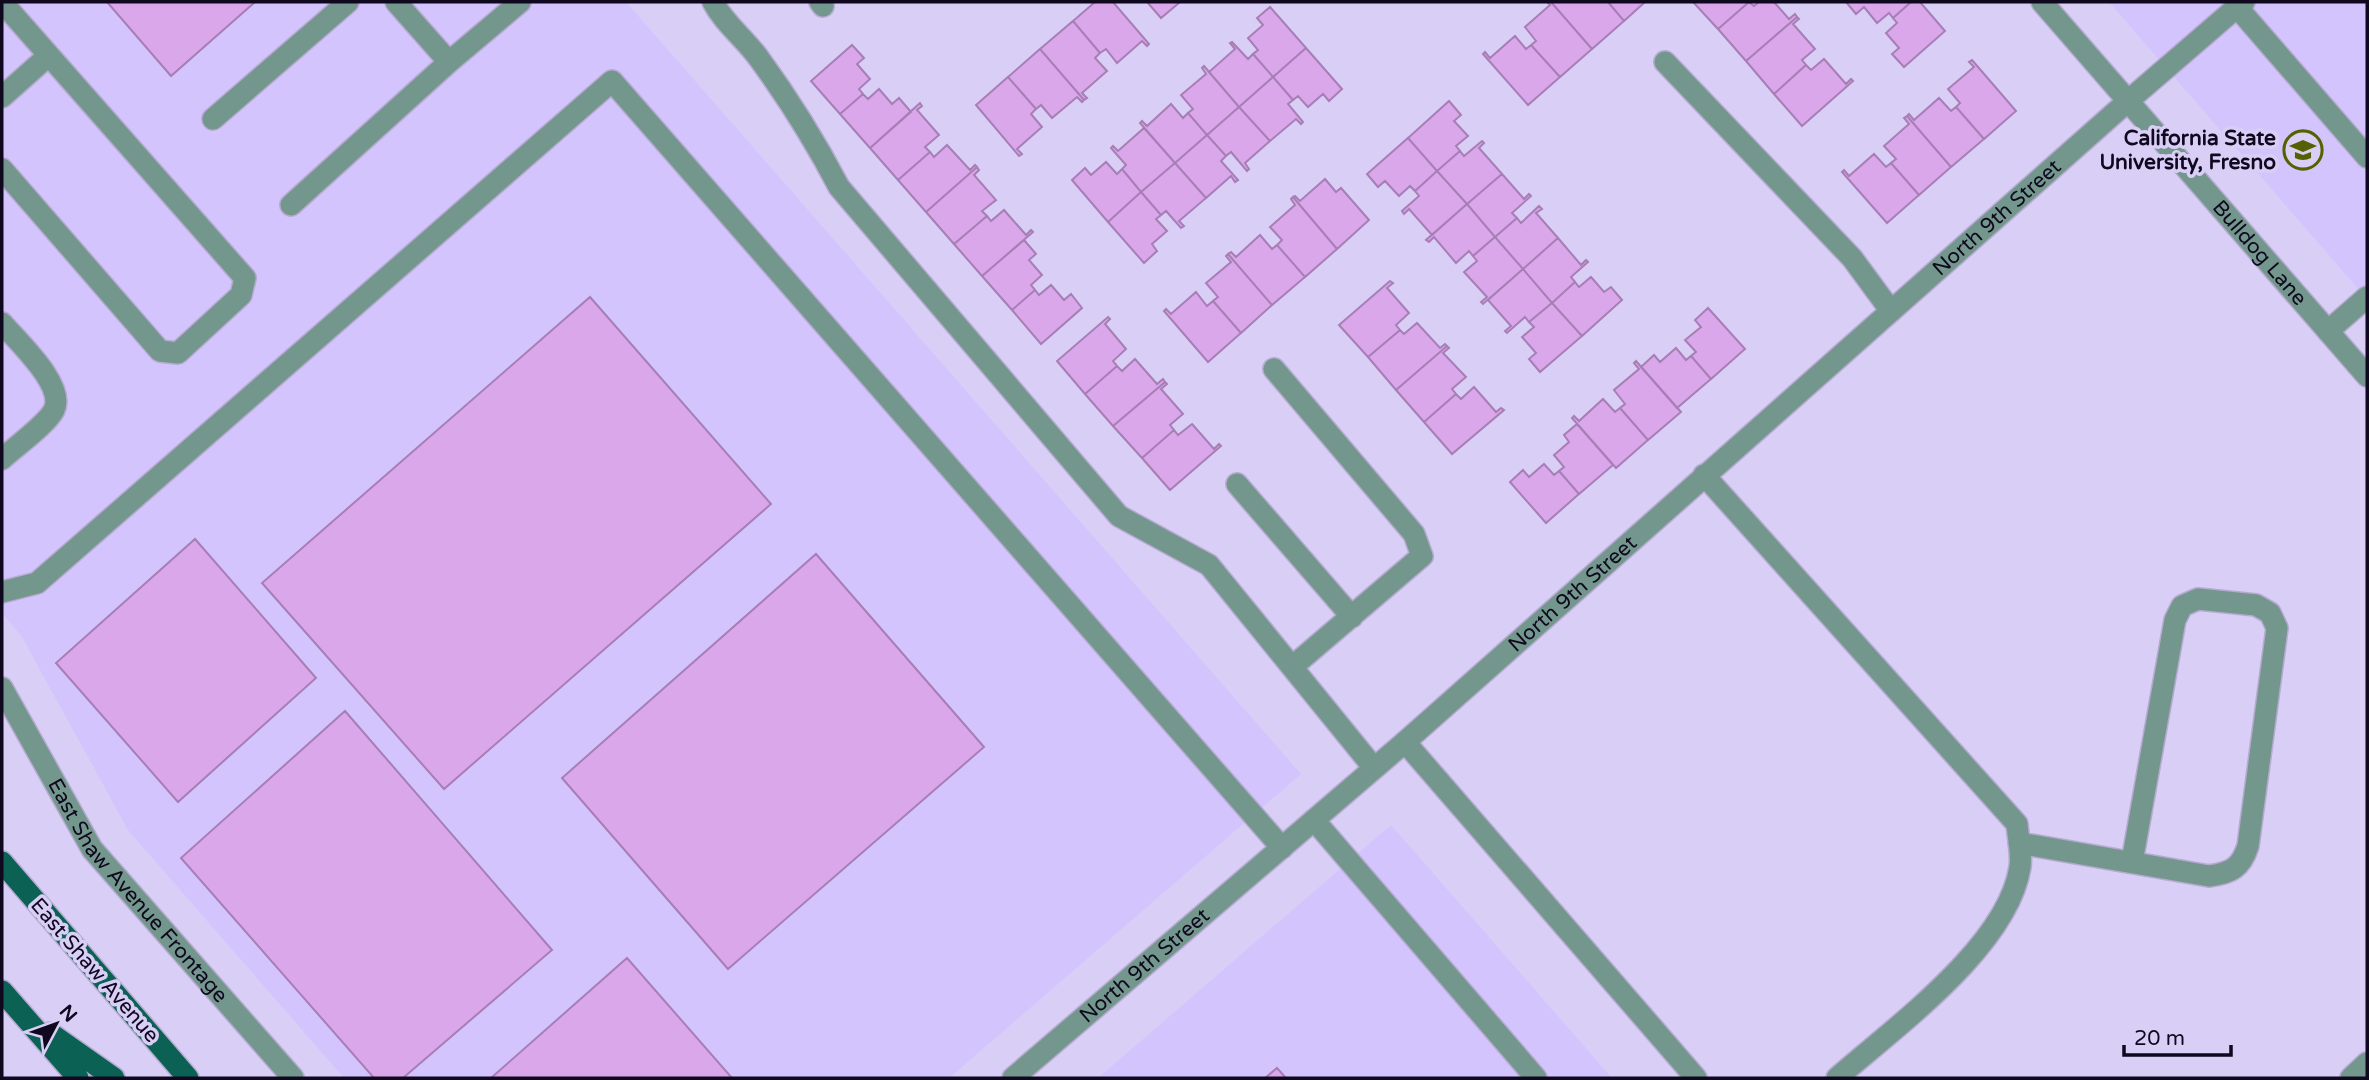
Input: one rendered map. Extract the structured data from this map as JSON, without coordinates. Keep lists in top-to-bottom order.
{
  "streets": {
    "main road": ["East Shaw Avenue"],
    "street": ["North 9th Street", "Bulldog Lane", "East Shaw Avenue Frontage"]
  },
  "crossings": [
    ["North 9th Street", "Bulldog Lane"]
  ],
  "places": {
    "school or university": ["California State University, Fresno"]
  },
  "scale_bar": "20 m",
  "north": "top right"
}
